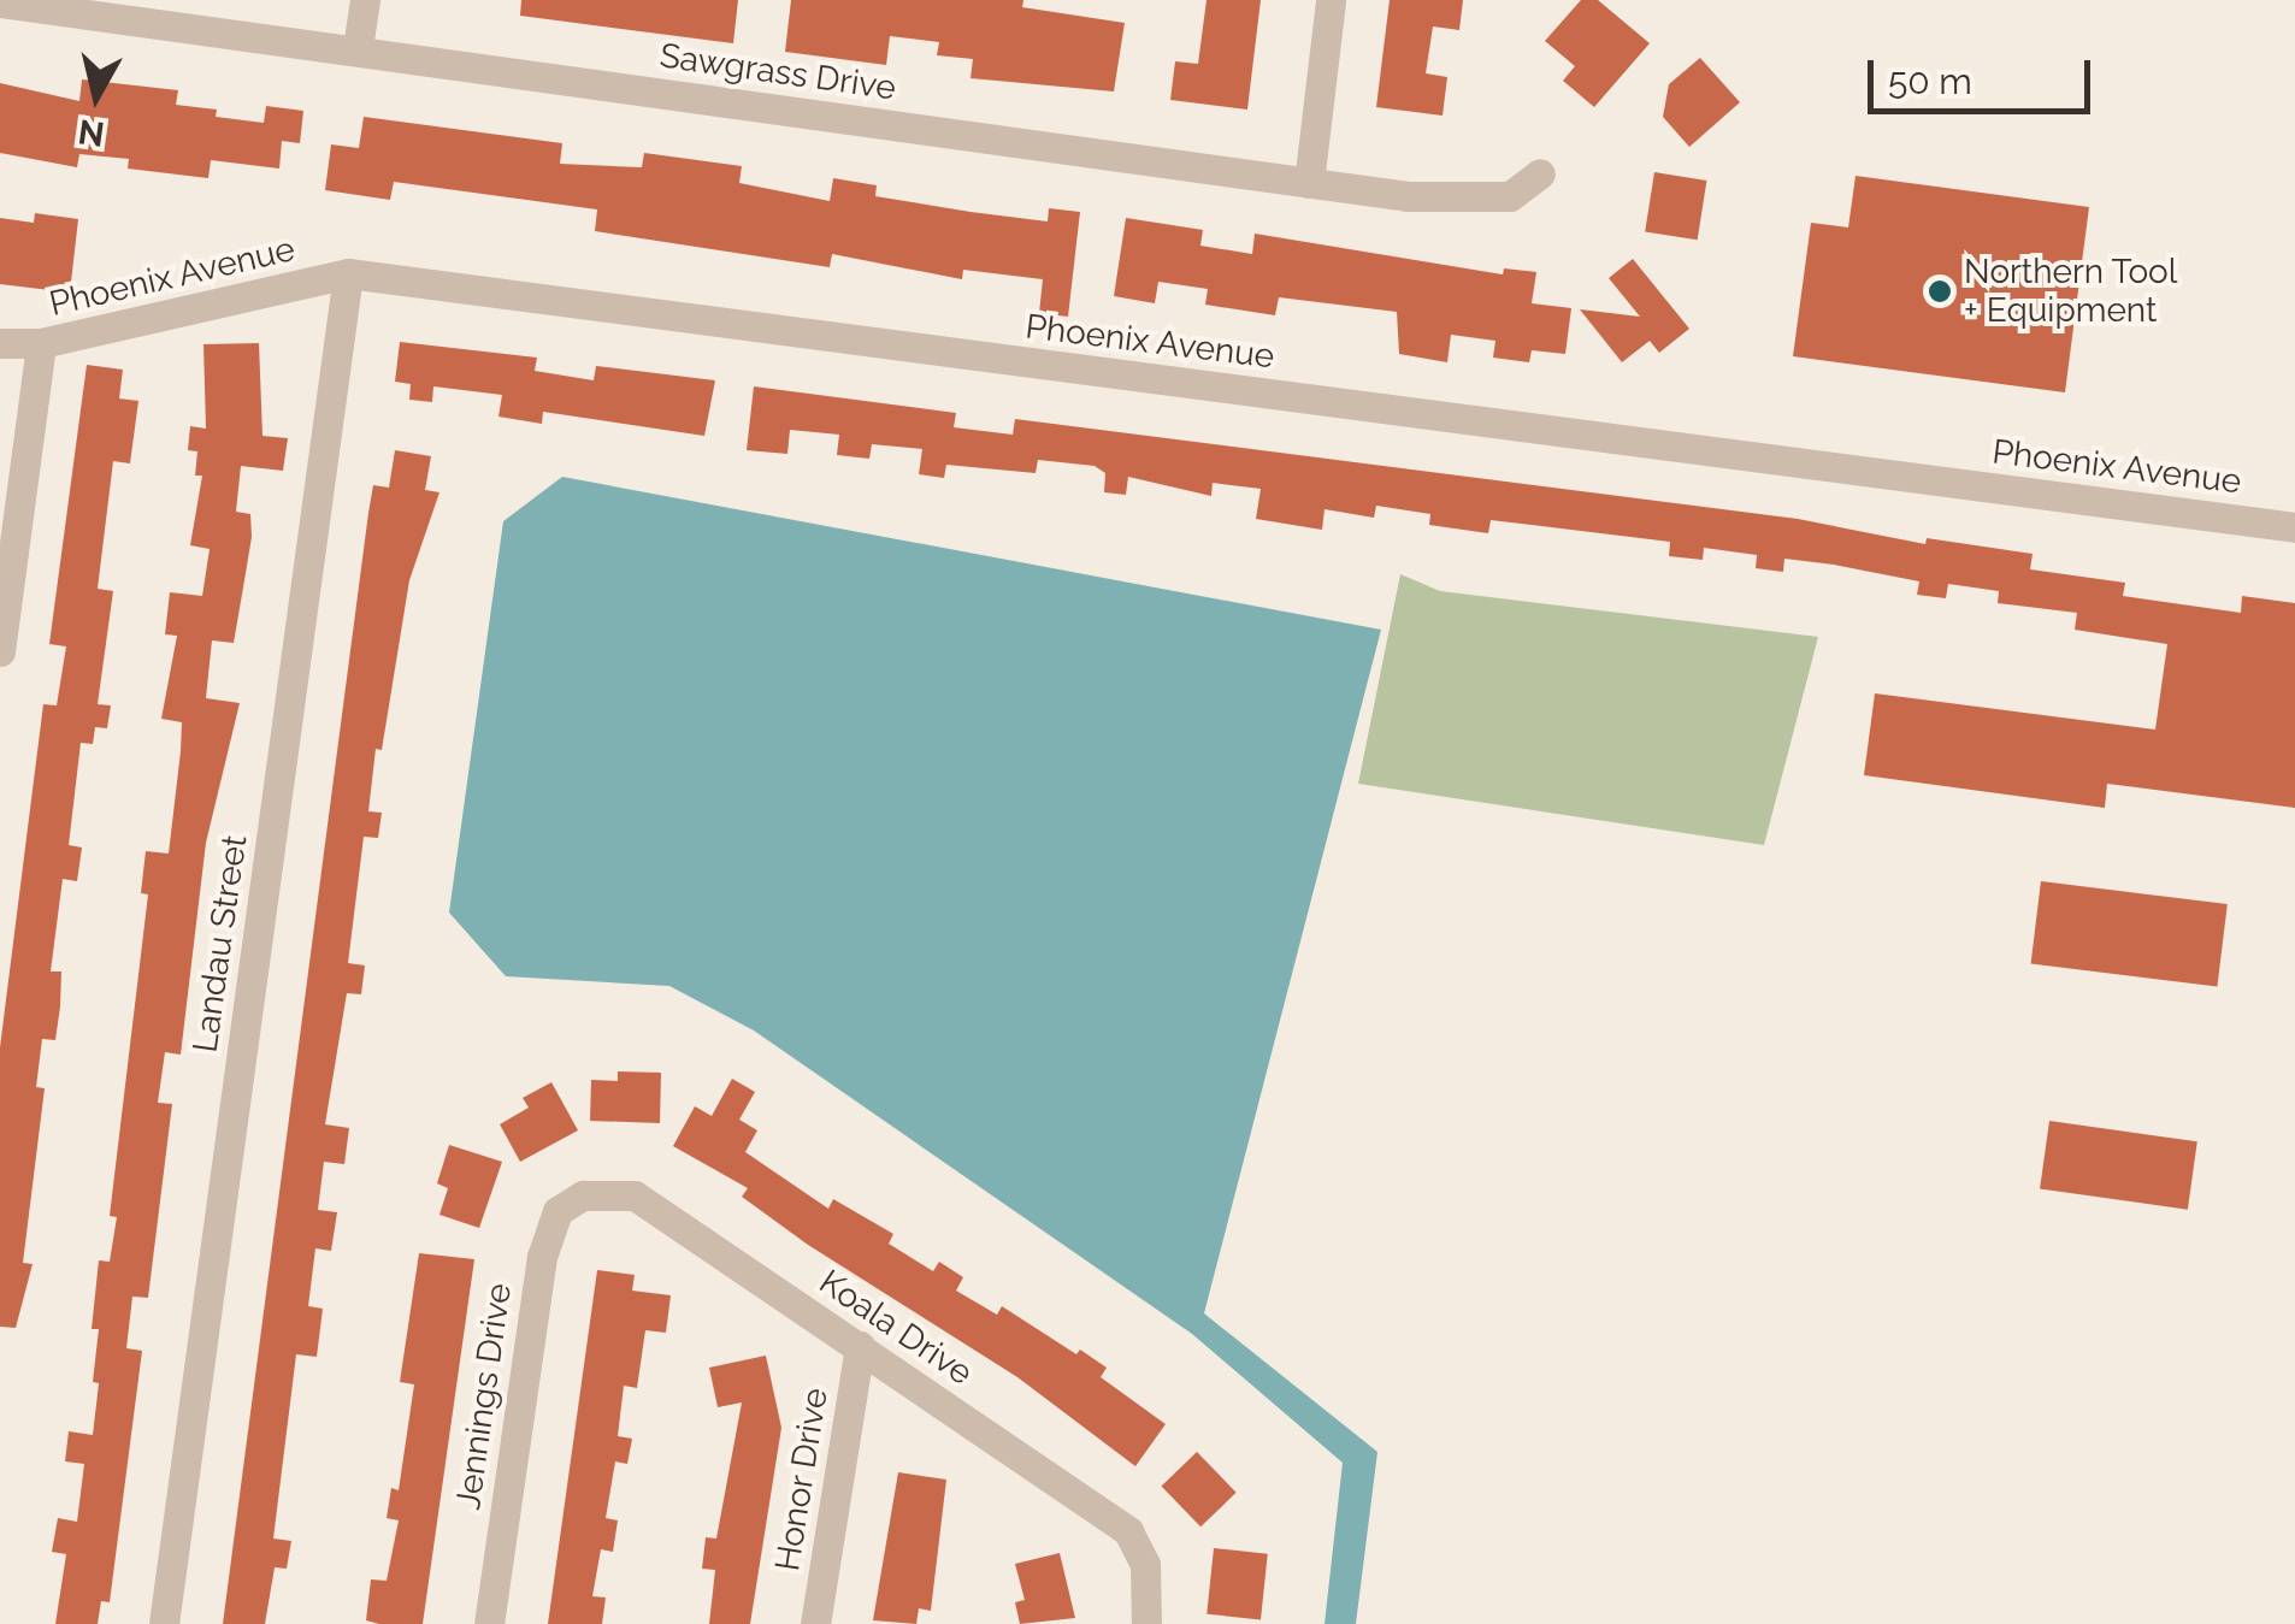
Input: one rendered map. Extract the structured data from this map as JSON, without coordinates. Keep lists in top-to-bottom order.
{
  "streets": {
    "street": [
      "Sawgrass Drive",
      "Phoenix Avenue",
      "Landau Street",
      "Koala Drive",
      "Jennings Drive",
      "Honor Drive"
    ]
  },
  "crossings": [
    ["Phoenix Avenue", "Landau Street"],
    ["Koala Drive", "Jennings Drive"],
    ["Koala Drive", "Honor Drive"]
  ],
  "places": ["Northern Tool + Equipment"],
  "scale_bar": "50 m",
  "north": "bottom"
}
